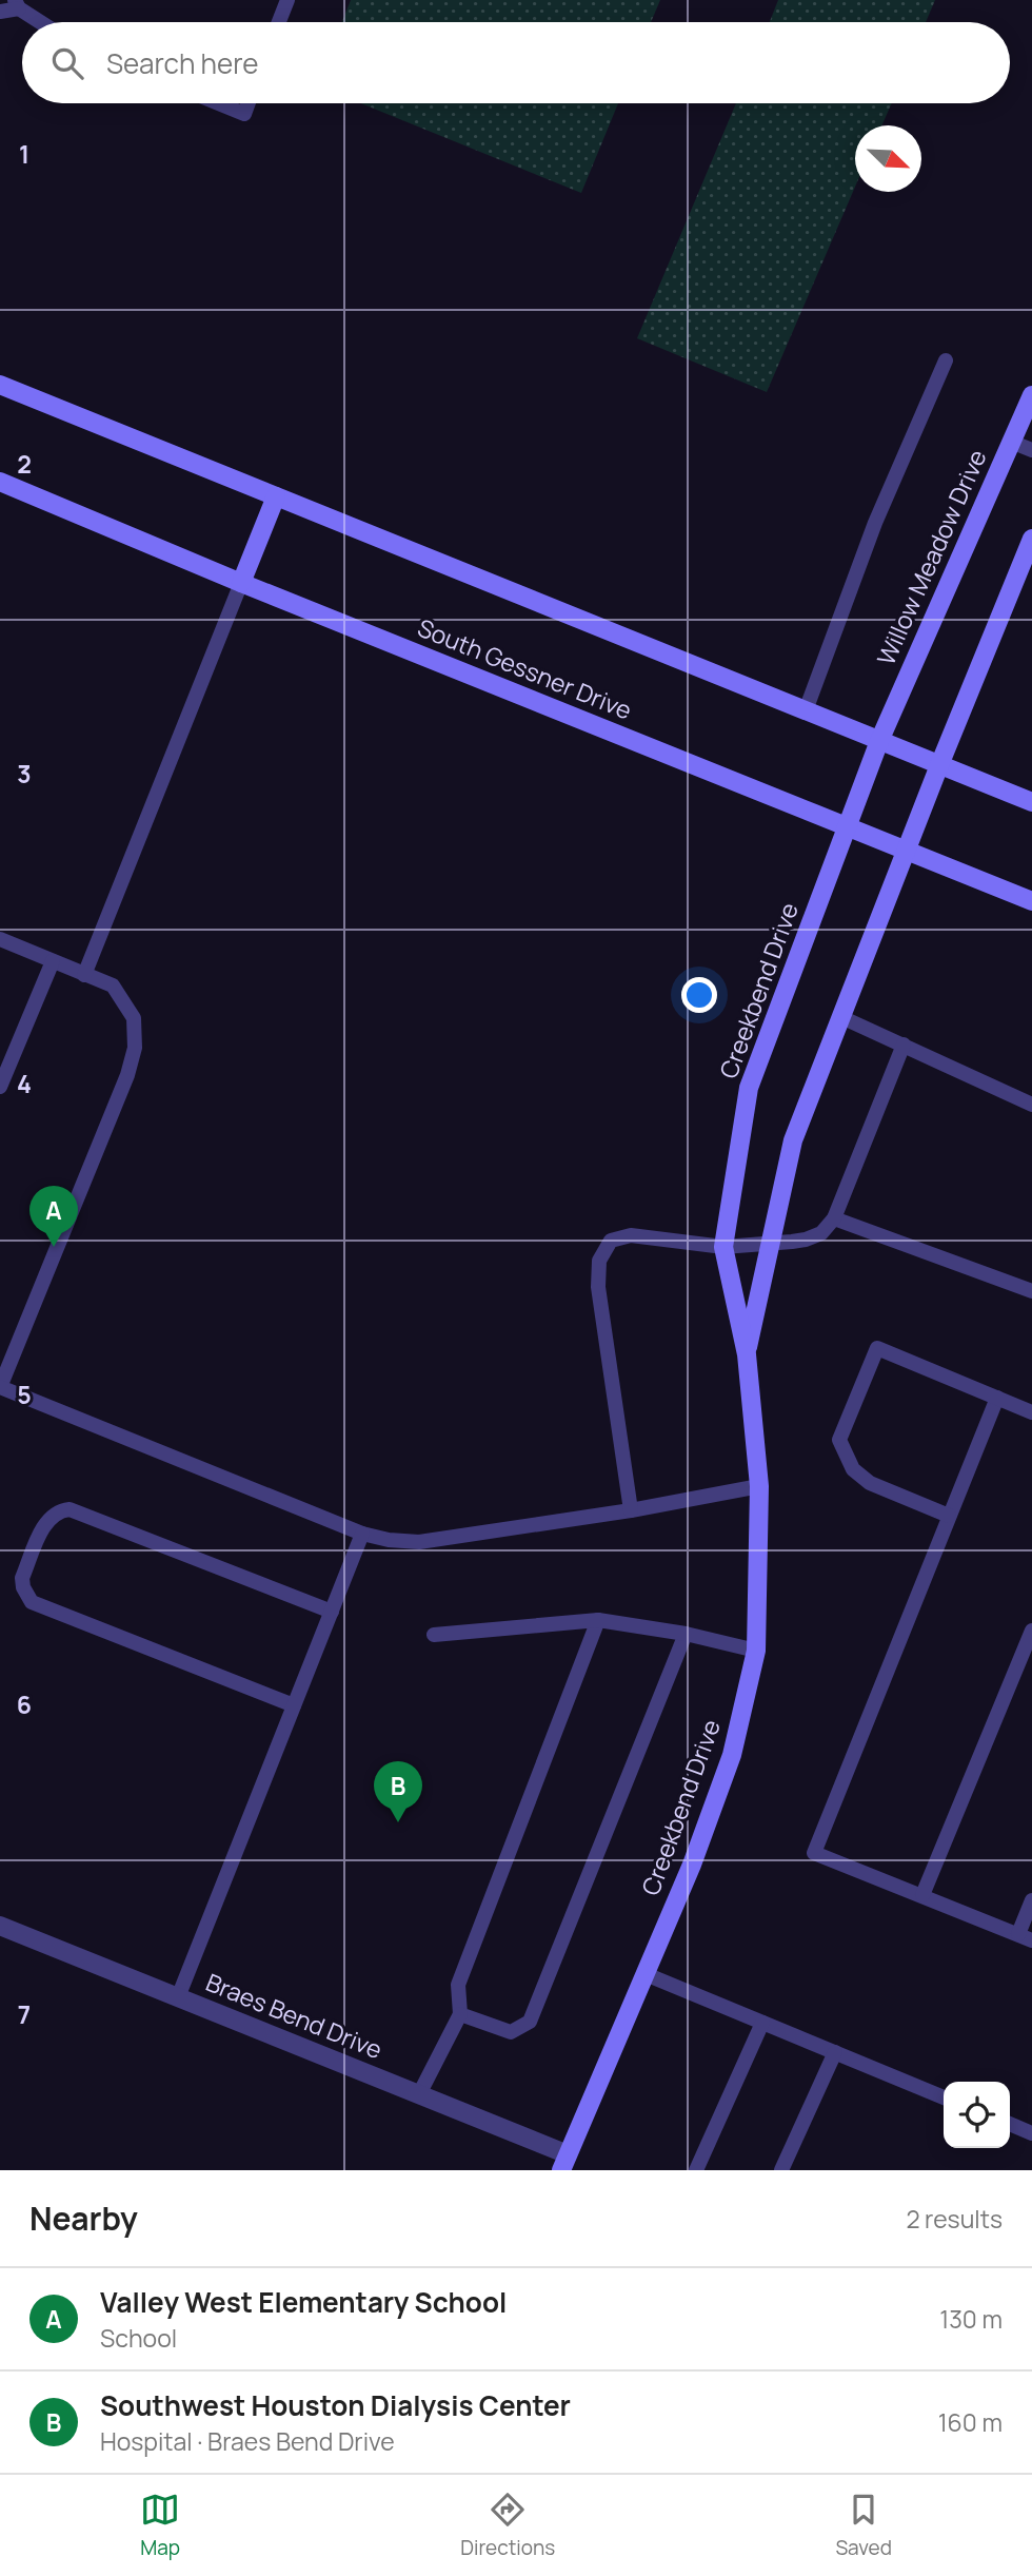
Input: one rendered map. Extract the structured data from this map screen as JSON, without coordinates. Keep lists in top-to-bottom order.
{
  "streets": {
    "street": [
      "Willow Meadow Drive",
      "South Gessner Drive",
      "Creekbend Drive",
      "Braes Bend Drive"
    ]
  },
  "crossings": [
    ["Willow Meadow Drive", "Creekbend Drive"],
    ["South Gessner Drive", "Creekbend Drive"],
    ["Creekbend Drive", "Braes Bend Drive"]
  ],
  "north": "bottom right",
  "page": {
    "search": "Search here",
    "pins": ["A", "B"],
    "heading": ["Nearby", "2 results"],
    "list": [
      {
        "mark": "A",
        "name": "Valley West Elementary School",
        "note": "School",
        "value": "130 m"
      },
      {
        "mark": "B",
        "name": "Southwest Houston Dialysis Center",
        "note": "Hospital · Braes Bend Drive",
        "value": "160 m"
      }
    ],
    "nav": ["Map", "Directions", "Saved"]
  },
  "grid": {
    "rows": [
      "1",
      "2",
      "3",
      "4",
      "5",
      "6",
      "7"
    ]
  }
}
